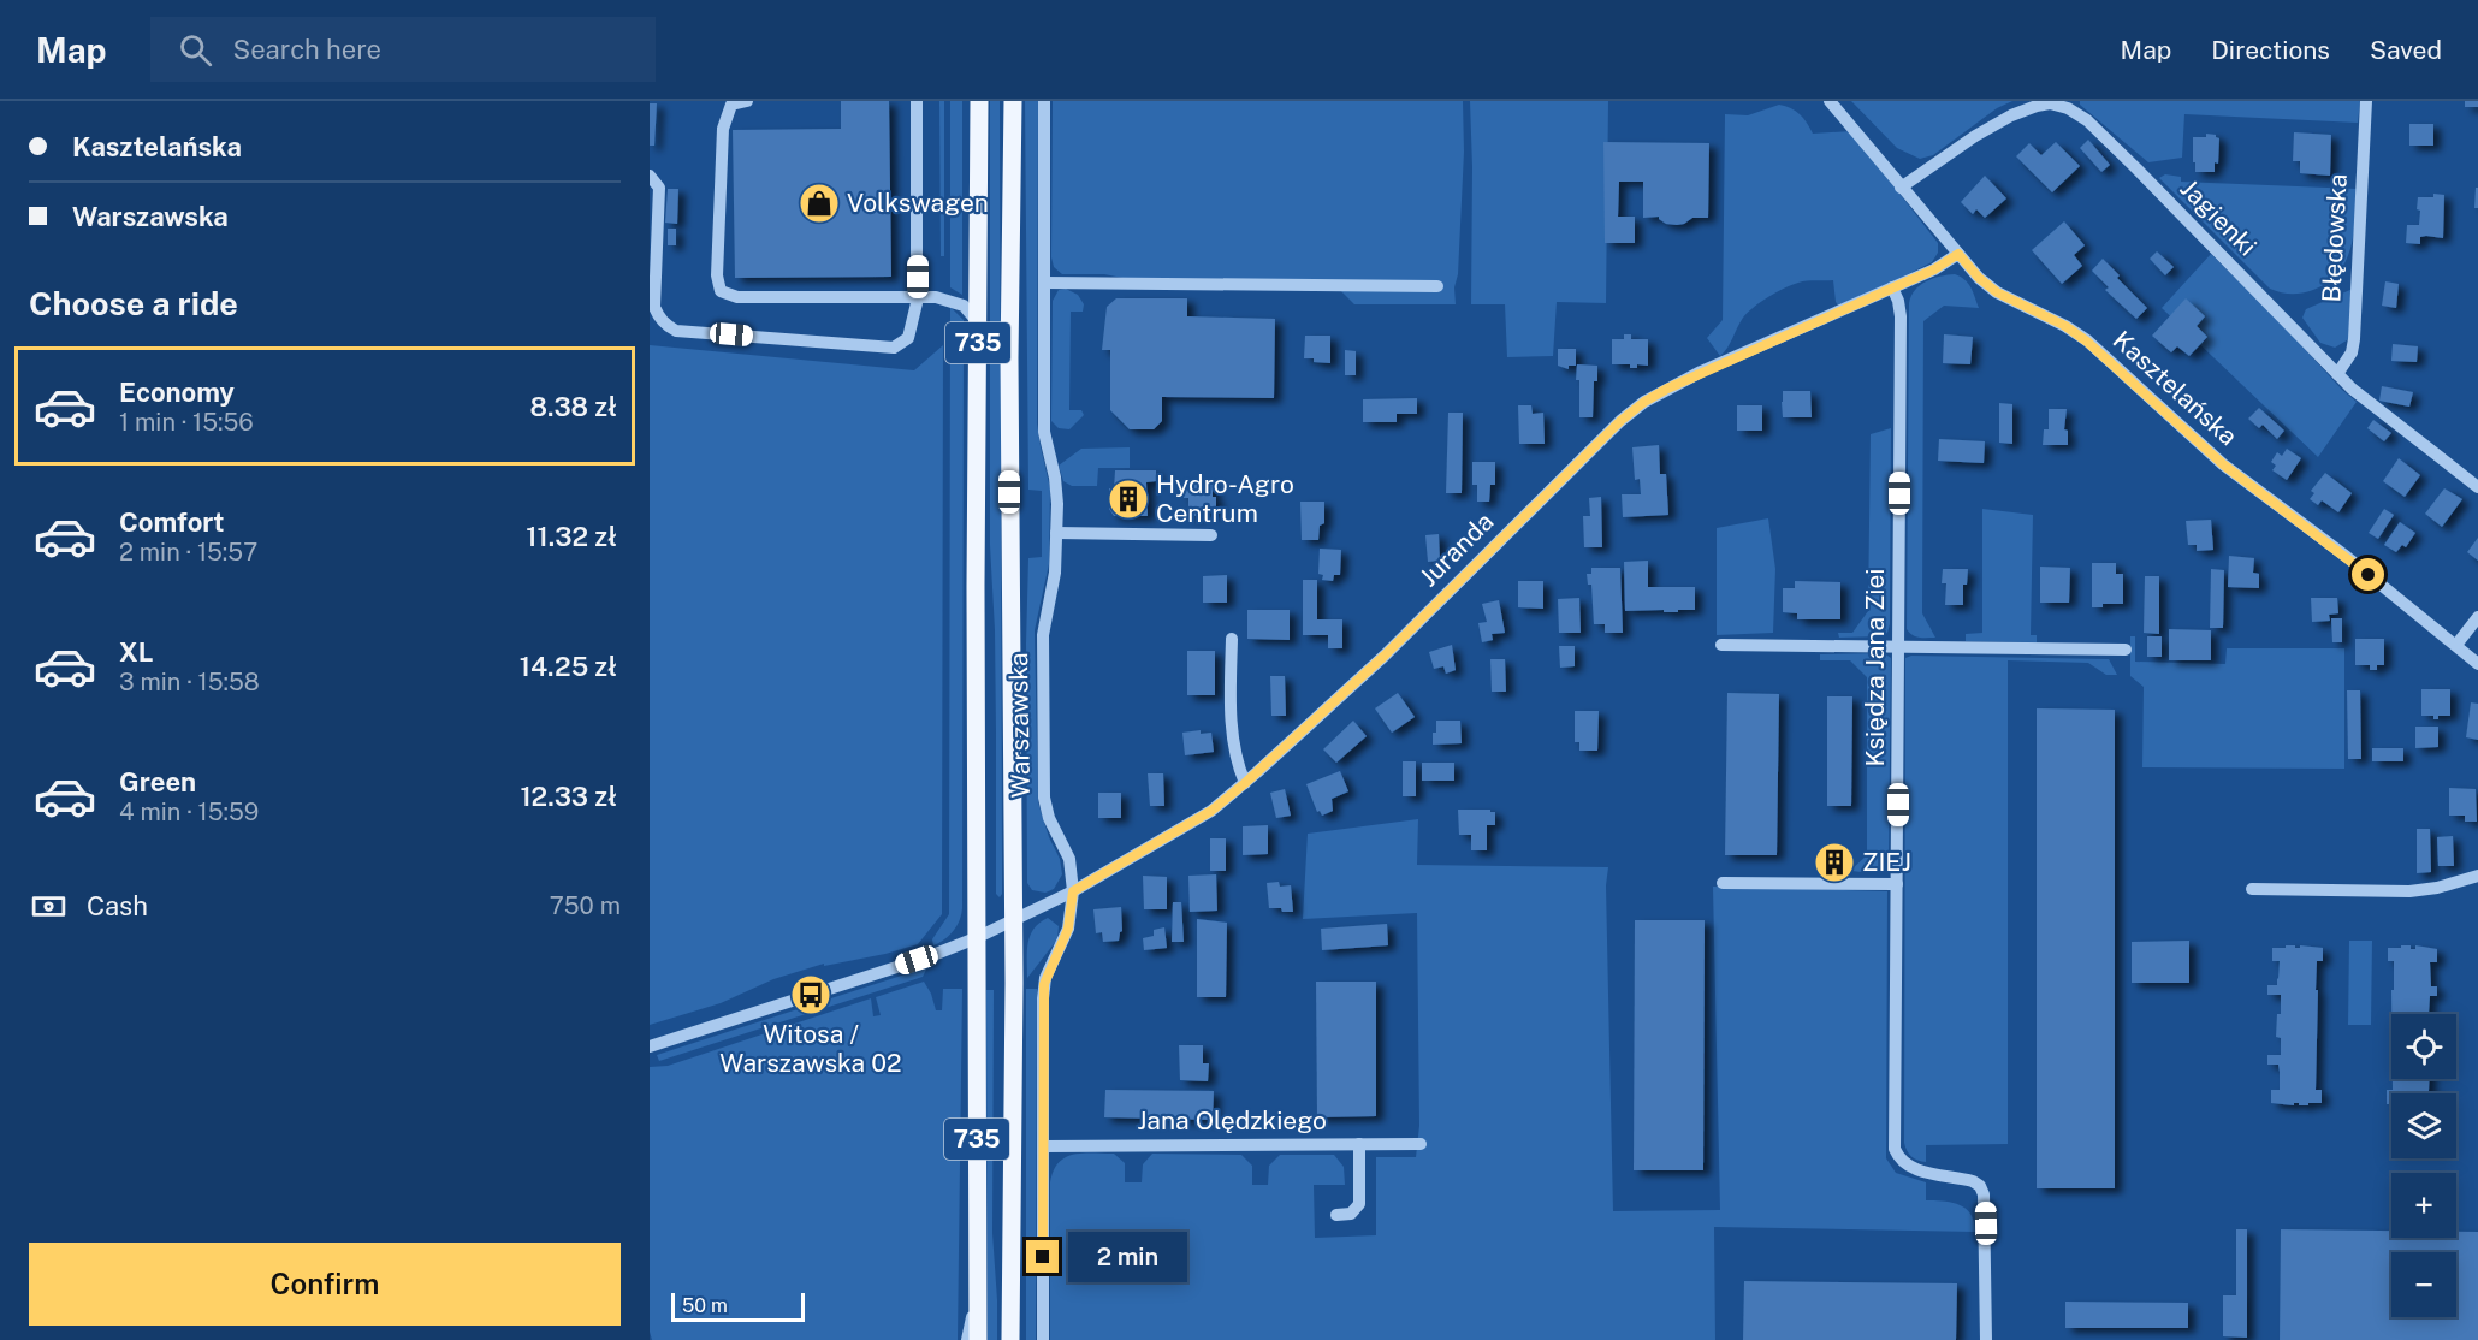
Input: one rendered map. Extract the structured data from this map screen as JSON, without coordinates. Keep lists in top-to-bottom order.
{
  "streets": {
    "main road": ["735", "Warszawska"],
    "street": [
      "Jagienki",
      "Błędowska",
      "Kasztelańska",
      "Juranda",
      "Księdza Jana Ziei",
      "Jana Olędzkiego"
    ]
  },
  "crossings": [
    ["Jagienki", "Błędowska"],
    ["Jagienki", "Kasztelańska"],
    ["Kasztelańska", "Juranda"],
    ["Juranda", "Księdza Jana Ziei"],
    ["Juranda", "Warszawska"],
    ["Warszawska", "Jana Olędzkiego"]
  ],
  "places": {
    "shop": ["Volkswagen"],
    "building": ["Hydro-Agro Centrum", "ZIEJ"],
    "bus stop": ["Witosa / Warszawska 02"]
  },
  "scale_bar": "50 m",
  "page": {
    "header": "Map",
    "search": "Search here",
    "nav": ["Map", "Directions", "Saved"],
    "banner": ["Kasztelańska", "Warszawska"],
    "heading": "Choose a ride",
    "list": [
      {
        "name": "Economy",
        "note": "1 min · 15:56",
        "value": "8.38 zł"
      },
      {
        "name": "Comfort",
        "note": "2 min · 15:57",
        "value": "11.32 zł"
      },
      {
        "name": "XL",
        "note": "3 min · 15:58",
        "value": "14.25 zł"
      },
      {
        "name": "Green",
        "note": "4 min · 15:59",
        "value": "12.33 zł"
      }
    ],
    "pay": ["Cash", "750 m"],
    "map_buttons": ["+", "−"],
    "buttons": "Confirm",
    "bubble": "2 min",
    "scale": "50 m"
  }
}
